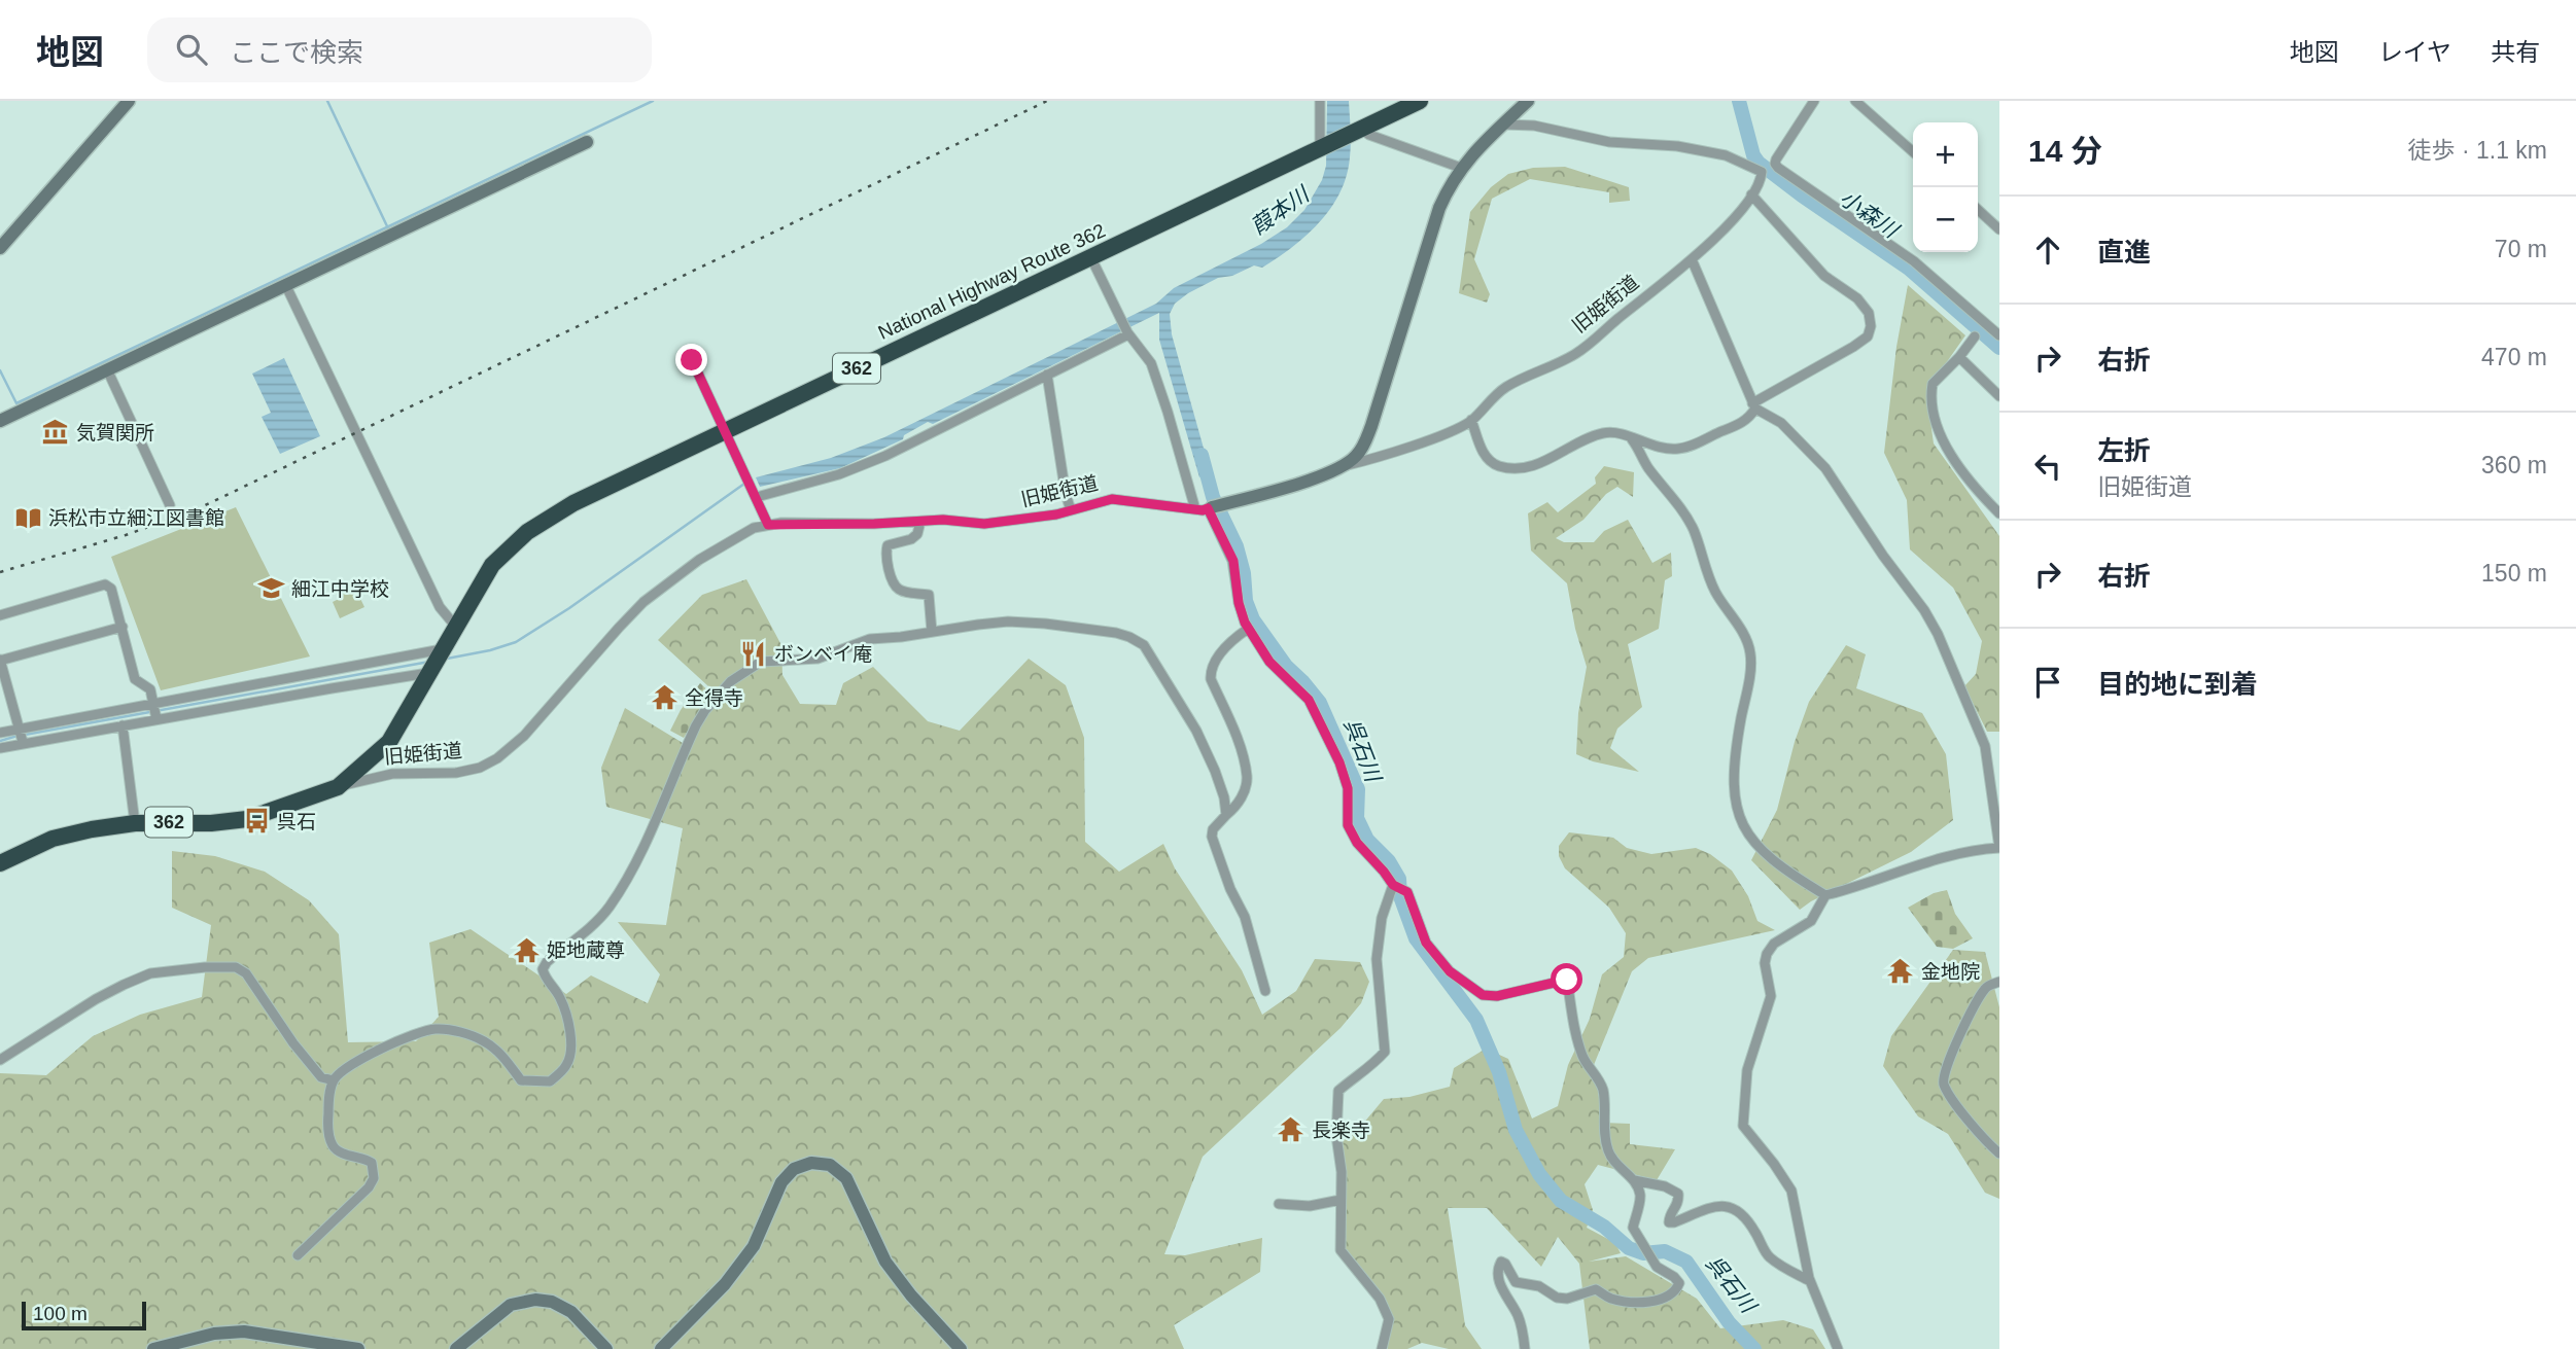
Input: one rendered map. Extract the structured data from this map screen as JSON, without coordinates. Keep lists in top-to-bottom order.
{
  "streets": {
    "highway": ["National Highway Route 362", "362"],
    "street": ["旧姫街道"]
  },
  "crossings": [
    ["National Highway Route 362", "旧姫街道"]
  ],
  "water": ["葭本川", "小森川", "呉石川"],
  "places": {
    "museum": ["気賀関所"],
    "library": ["浜松市立細江図書館"],
    "school or university": ["細江中学校"],
    "restaurant": ["ボンベイ庵"],
    "temple": [
      "全得寺",
      "姫地蔵尊",
      "金地院",
      "長楽寺"
    ],
    "bus stop": ["呉石"]
  },
  "scale_bar": "100 m",
  "page": {
    "header": "地図",
    "search": "ここで検索",
    "nav": ["地図", "レイヤ", "共有"],
    "heading": ["14 分", "徒歩 · 1.1 km"],
    "map_buttons": ["+", "−"],
    "list": [
      ["直進", "70 m"],
      ["右折", "470 m"],
      ["左折", "旧姫街道", "360 m"],
      ["右折", "150 m"],
      "目的地に到着"
    ],
    "scale": "100 m"
  }
}
